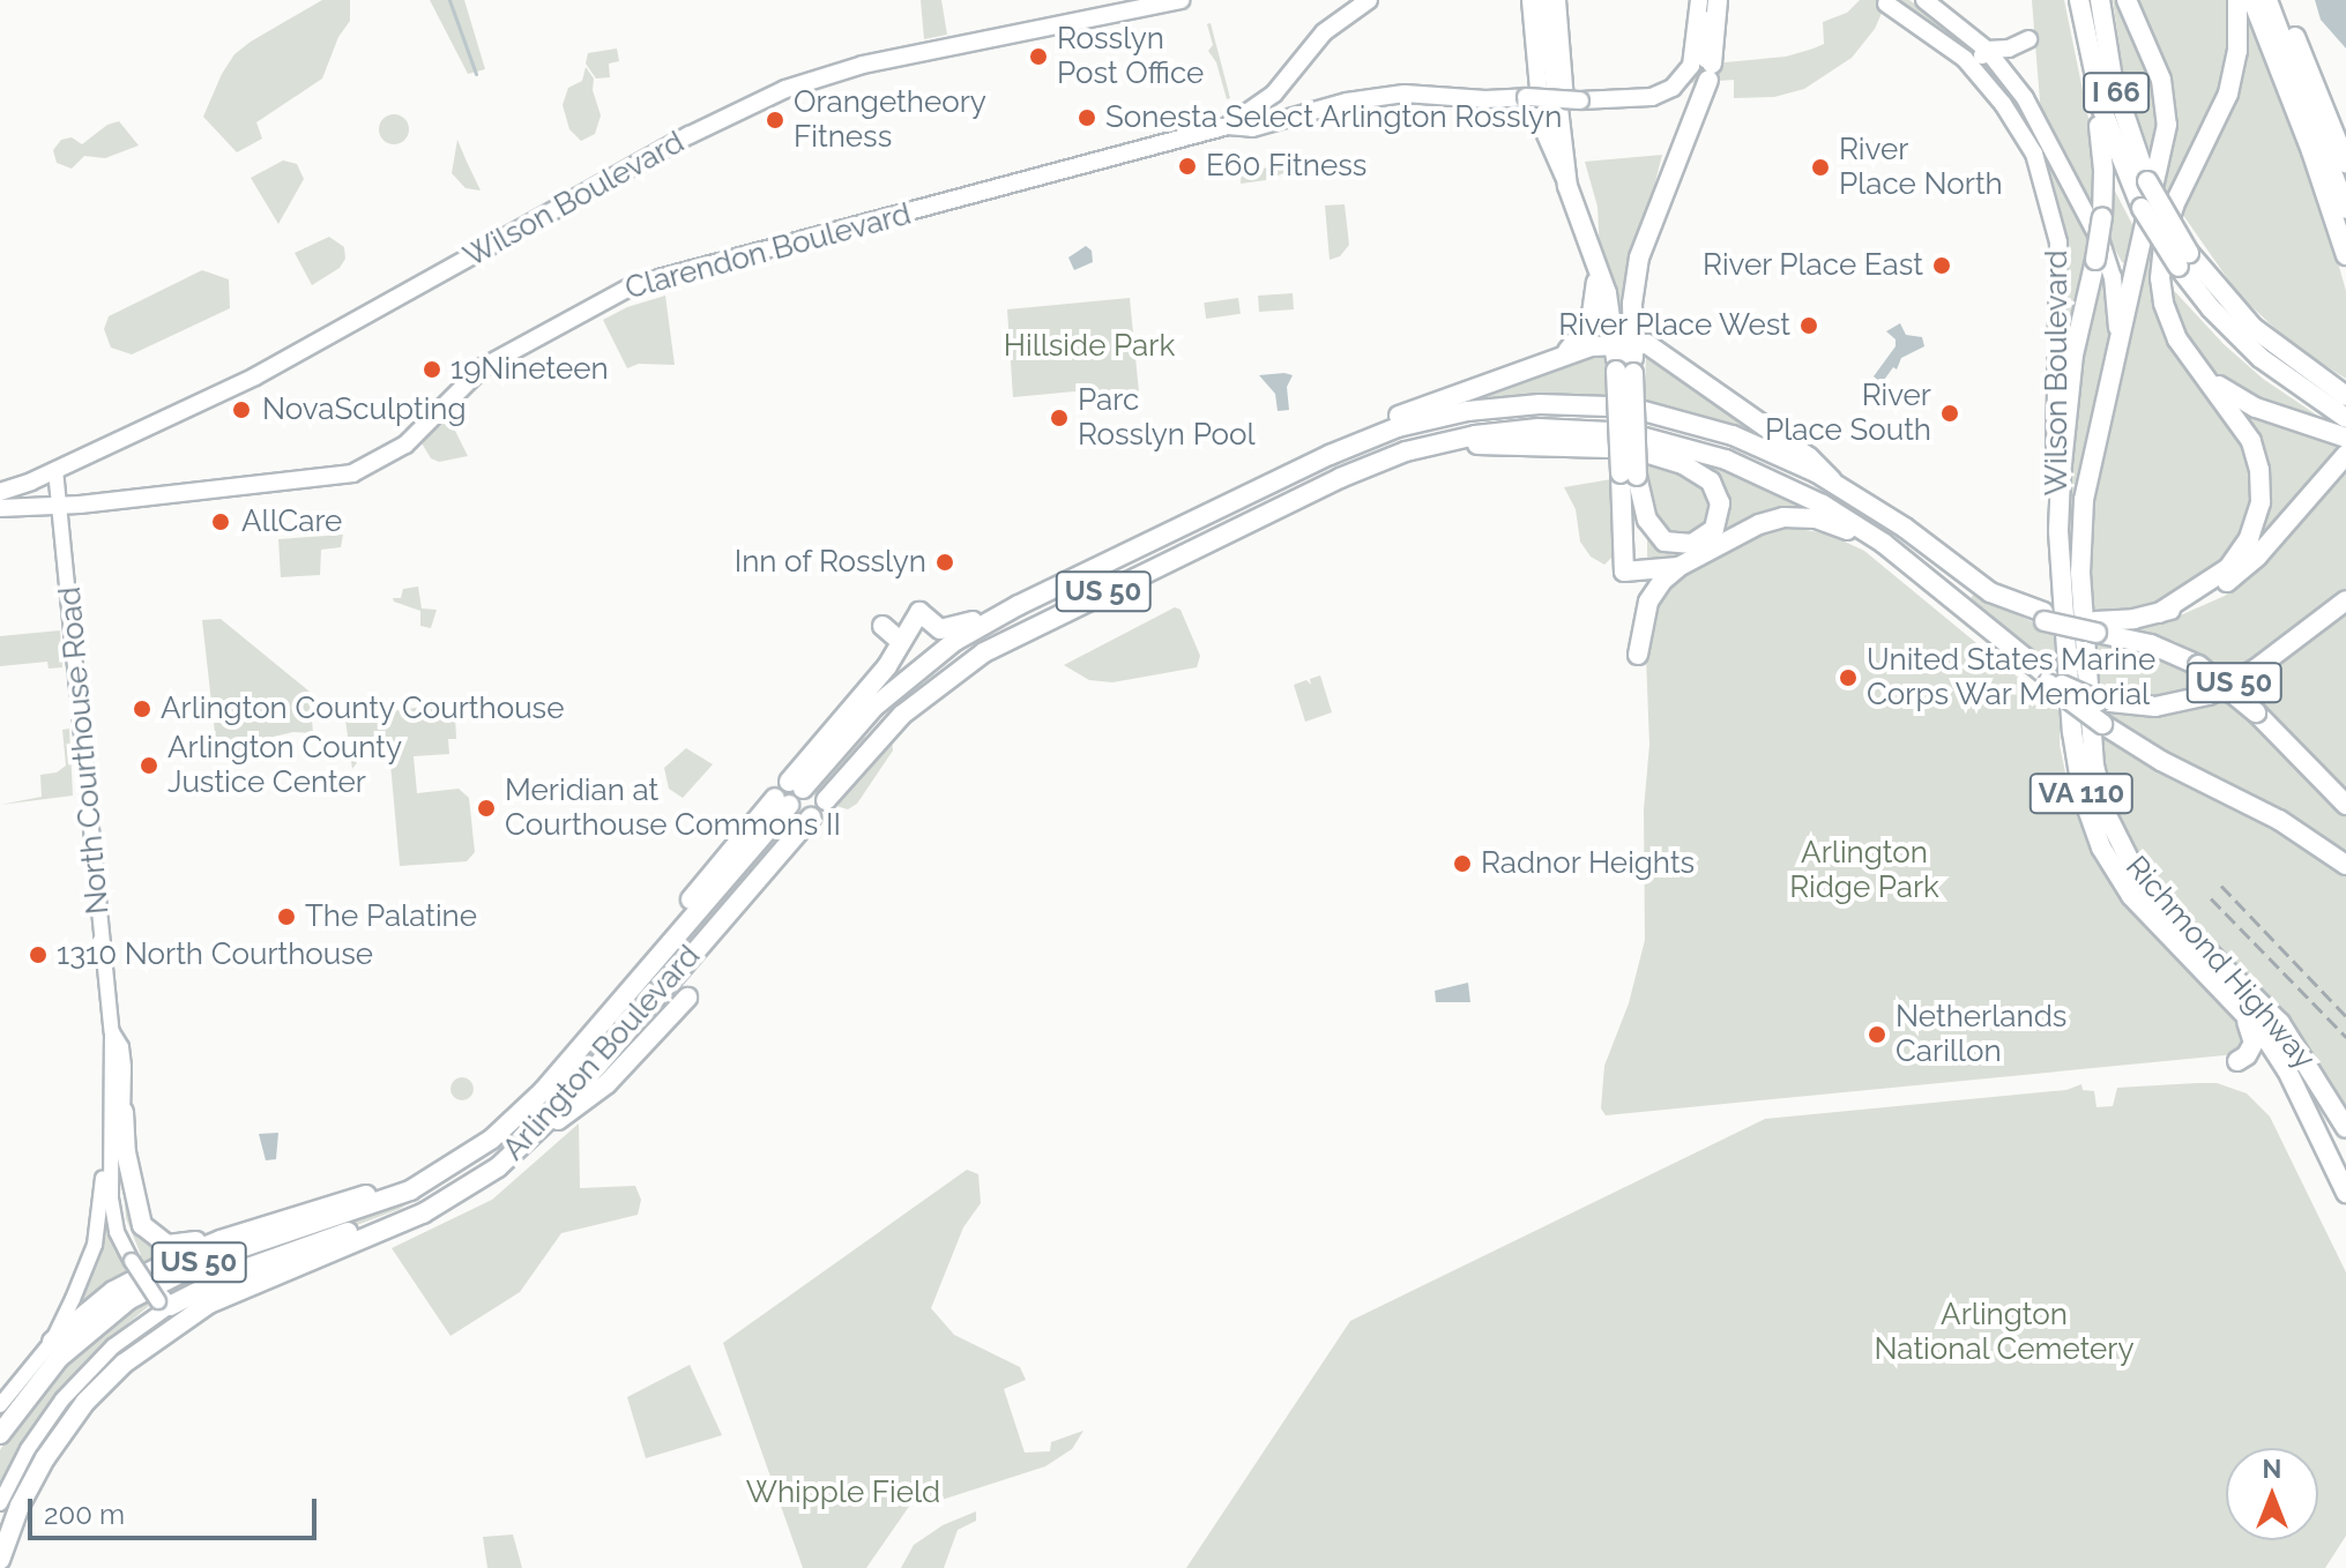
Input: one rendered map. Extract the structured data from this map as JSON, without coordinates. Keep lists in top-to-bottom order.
{
  "streets": {
    "highway": [
      "I 66",
      "US 50",
      "VA 110",
      "Richmond Highway",
      "Arlington Boulevard"
    ],
    "main road": ["Wilson Boulevard", "Clarendon Boulevard", "North Courthouse Road"]
  },
  "crossings": [
    ["I 66", "Richmond Highway"],
    ["Wilson Boulevard", "North Courthouse Road"],
    ["Wilson Boulevard", "Richmond Highway"],
    ["Clarendon Boulevard", "North Courthouse Road"]
  ],
  "parks": [
    "Hillside Park",
    "Arlington Ridge Park",
    "Arlington National Cemetery",
    "Whipple Field"
  ],
  "places": [
    "Rosslyn Post Office",
    "Sonesta Select Arlington Rosslyn",
    "Orangetheory Fitness",
    "E60 Fitness",
    "River Place North",
    "River Place East",
    "River Place West",
    "19Nineteen",
    "NovaSculpting",
    "River Place South",
    "Parc Rosslyn Pool",
    "AllCare",
    "Inn of Rosslyn",
    "United States Marine Corps War Memorial",
    "Arlington County Courthouse",
    "Arlington County Justice Center",
    "Meridian at Courthouse Commons II",
    "Radnor Heights",
    "The Palatine",
    "1310 North Courthouse",
    "Netherlands Carillon"
  ],
  "scale_bar": "200 m",
  "north": "top"
}
